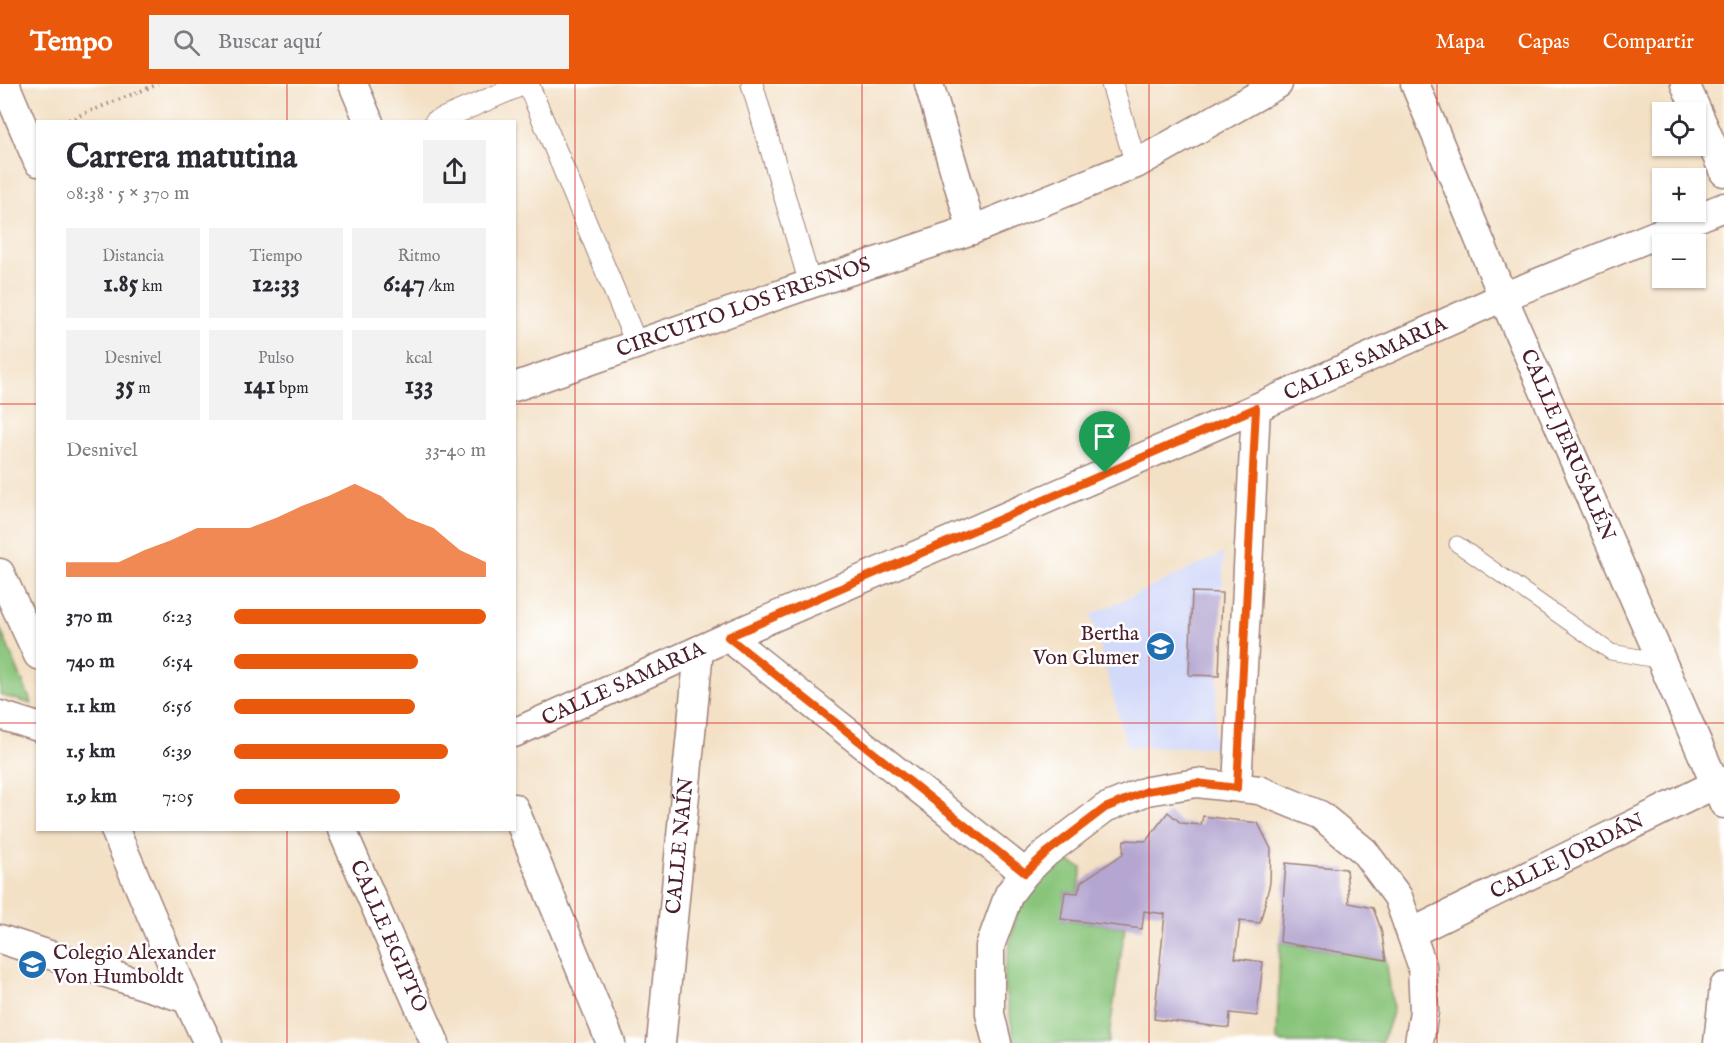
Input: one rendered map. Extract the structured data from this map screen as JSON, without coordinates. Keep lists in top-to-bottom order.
{
  "streets": {
    "street": [
      "CIRCUITO LOS FRESNOS",
      "CALLE SAMARIA",
      "CALLE JERUSALÉN",
      "CALLE NAÍN",
      "CALLE JORDÁN",
      "CALLE EGIPTO"
    ]
  },
  "crossings": [
    ["CALLE SAMARIA", "CALLE JERUSALÉN"],
    ["CALLE SAMARIA", "CALLE NAÍN"],
    ["CALLE JERUSALÉN", "CALLE JORDÁN"]
  ],
  "places": {
    "school or university": ["Bertha Von Glumer", "Colegio Alexander Von Humboldt"]
  },
  "page": {
    "header": "Tempo",
    "search": "Buscar aquí",
    "nav": ["Mapa", "Capas", "Compartir"],
    "map_buttons": ["+", "−"],
    "heading": ["Carrera matutina", "08:38 · 5 × 370 m"],
    "stats": [
      ["Distancia", "1.85 km"],
      ["Tiempo", "12:33"],
      ["Ritmo", "6:47 /km"],
      ["Desnivel", "35 m"],
      ["Pulso", "141 bpm"],
      ["kcal", "133"]
    ],
    "chart": ["Desnivel", "33–40 m"],
    "list": [
      {
        "name": "370 m",
        "note": "6:23"
      },
      {
        "name": "740 m",
        "note": "6:54"
      },
      {
        "name": "1.1 km",
        "note": "6:56"
      },
      {
        "name": "1.5 km",
        "note": "6:39"
      },
      {
        "name": "1.9 km",
        "note": "7:05"
      }
    ]
  }
}
